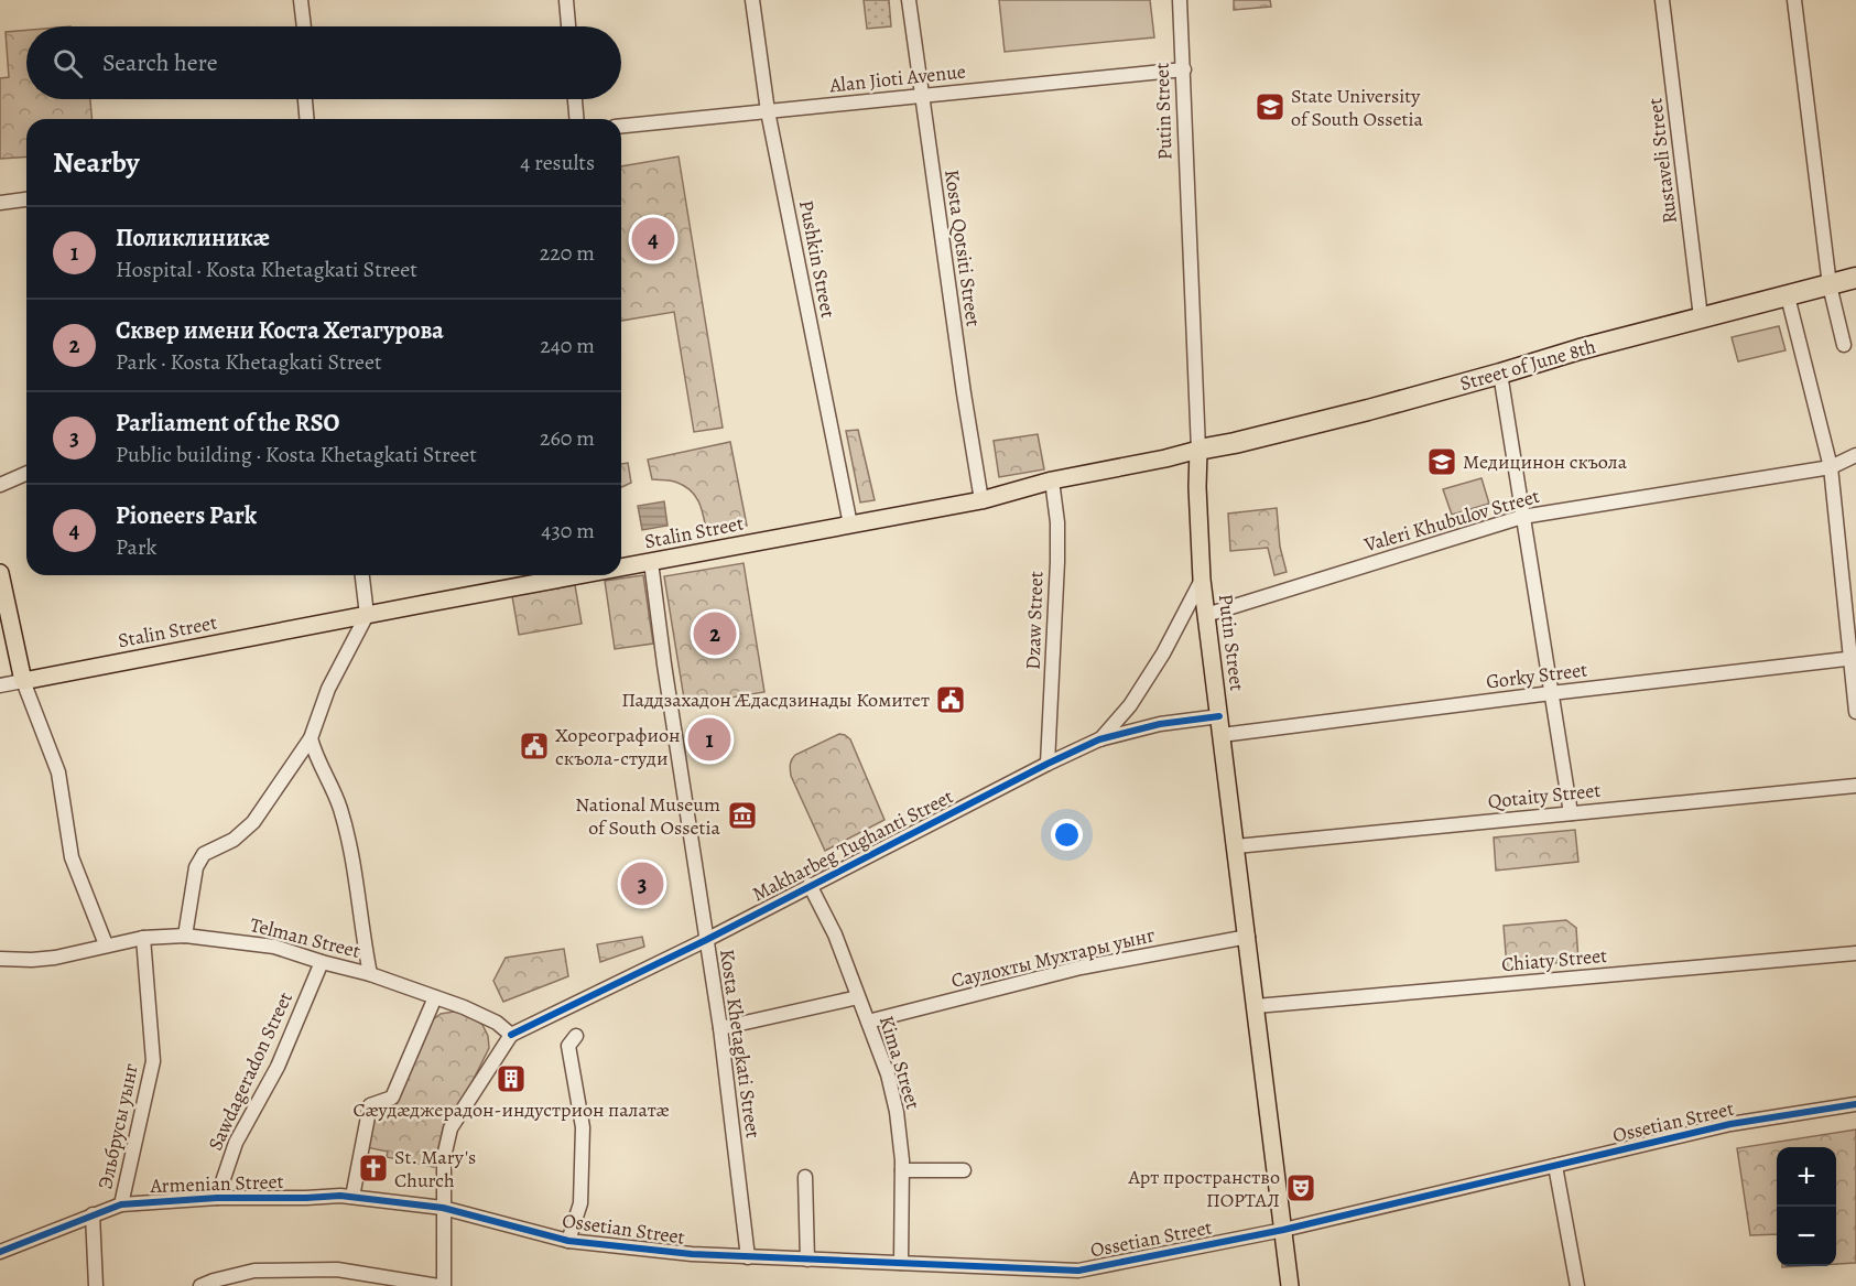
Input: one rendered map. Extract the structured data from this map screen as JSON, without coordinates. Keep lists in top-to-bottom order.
{
  "streets": {
    "highway": ["Street of June 8th"],
    "main road": ["Putin Street", "Stalin Street"],
    "street": [
      "Alan Jioti Avenue",
      "Rustaveli Street",
      "Kosta Qotsiti Street",
      "Pushkin Street",
      "Valeri Khubulov Street",
      "Dzaw Street",
      "Gorky Street",
      "Qotaity Street",
      "Makharbeg Tughanti Street",
      "Telman Street",
      "Саулохты Мухтары уынг",
      "Chiaty Street",
      "Kosta Khetagkati Street",
      "Kima Street",
      "Sawdageradon Street",
      "Ossetian Street",
      "Эльбрусы уынг",
      "Armenian Street"
    ]
  },
  "crossings": [
    ["Alan Jioti Avenue", "Putin Street"],
    ["Alan Jioti Avenue", "Kosta Qotsiti Street"],
    ["Alan Jioti Avenue", "Pushkin Street"],
    ["Putin Street", "Street of June 8th"],
    ["Putin Street", "Valeri Khubulov Street"],
    ["Putin Street", "Stalin Street"],
    ["Putin Street", "Gorky Street"],
    ["Putin Street", "Qotaity Street"],
    ["Putin Street", "Makharbeg Tughanti Street"],
    ["Putin Street", "Саулохты Мухтары уынг"],
    ["Putin Street", "Chiaty Street"],
    ["Putin Street", "Ossetian Street"],
    ["Rustaveli Street", "Street of June 8th"],
    ["Kosta Qotsiti Street", "Stalin Street"],
    ["Pushkin Street", "Stalin Street"],
    ["Street of June 8th", "Stalin Street"],
    ["Stalin Street", "Dzaw Street"],
    ["Stalin Street", "Kosta Khetagkati Street"],
    ["Dzaw Street", "Makharbeg Tughanti Street"],
    ["Makharbeg Tughanti Street", "Telman Street"],
    ["Makharbeg Tughanti Street", "Kosta Khetagkati Street"],
    ["Makharbeg Tughanti Street", "Kima Street"],
    ["Telman Street", "Sawdageradon Street"],
    ["Telman Street", "Эльбрусы уынг"],
    ["Саулохты Мухтары уынг", "Kima Street"],
    ["Kosta Khetagkati Street", "Ossetian Street"],
    ["Kima Street", "Ossetian Street"],
    ["Sawdageradon Street", "Armenian Street"],
    ["Ossetian Street", "Armenian Street"],
    ["Эльбрусы уынг", "Armenian Street"]
  ],
  "places": {
    "school or university": ["State University of South Ossetia", "Медицинон скъола"],
    "public building": ["Паддзахадон Æдасдзинады Комитет", "Хореографион скъола-студи"],
    "museum": ["National Museum of South Ossetia"],
    "building": ["Сæудæджерадон-индустрион палатæ"],
    "church": ["St. Mary's Church"],
    "theatre": ["Арт пространство ПОРТАЛ"]
  },
  "page": {
    "search": "Search here",
    "heading": ["Nearby", "4 results"],
    "list": [
      {
        "mark": "1",
        "name": "Поликлиникæ",
        "note": "Hospital · Kosta Khetagkati Street",
        "value": "220 m"
      },
      {
        "mark": "2",
        "name": "Сквер имени Коста Хетагурова",
        "note": "Park · Kosta Khetagkati Street",
        "value": "240 m"
      },
      {
        "mark": "3",
        "name": "Parliament of the RSO",
        "note": "Public building · Kosta Khetagkati Street",
        "value": "260 m"
      },
      {
        "mark": "4",
        "name": "Pioneers Park",
        "note": "Park",
        "value": "430 m"
      }
    ],
    "pins": [
      "4",
      "2",
      "1",
      "3"
    ],
    "map_buttons": ["+", "−"]
  }
}
